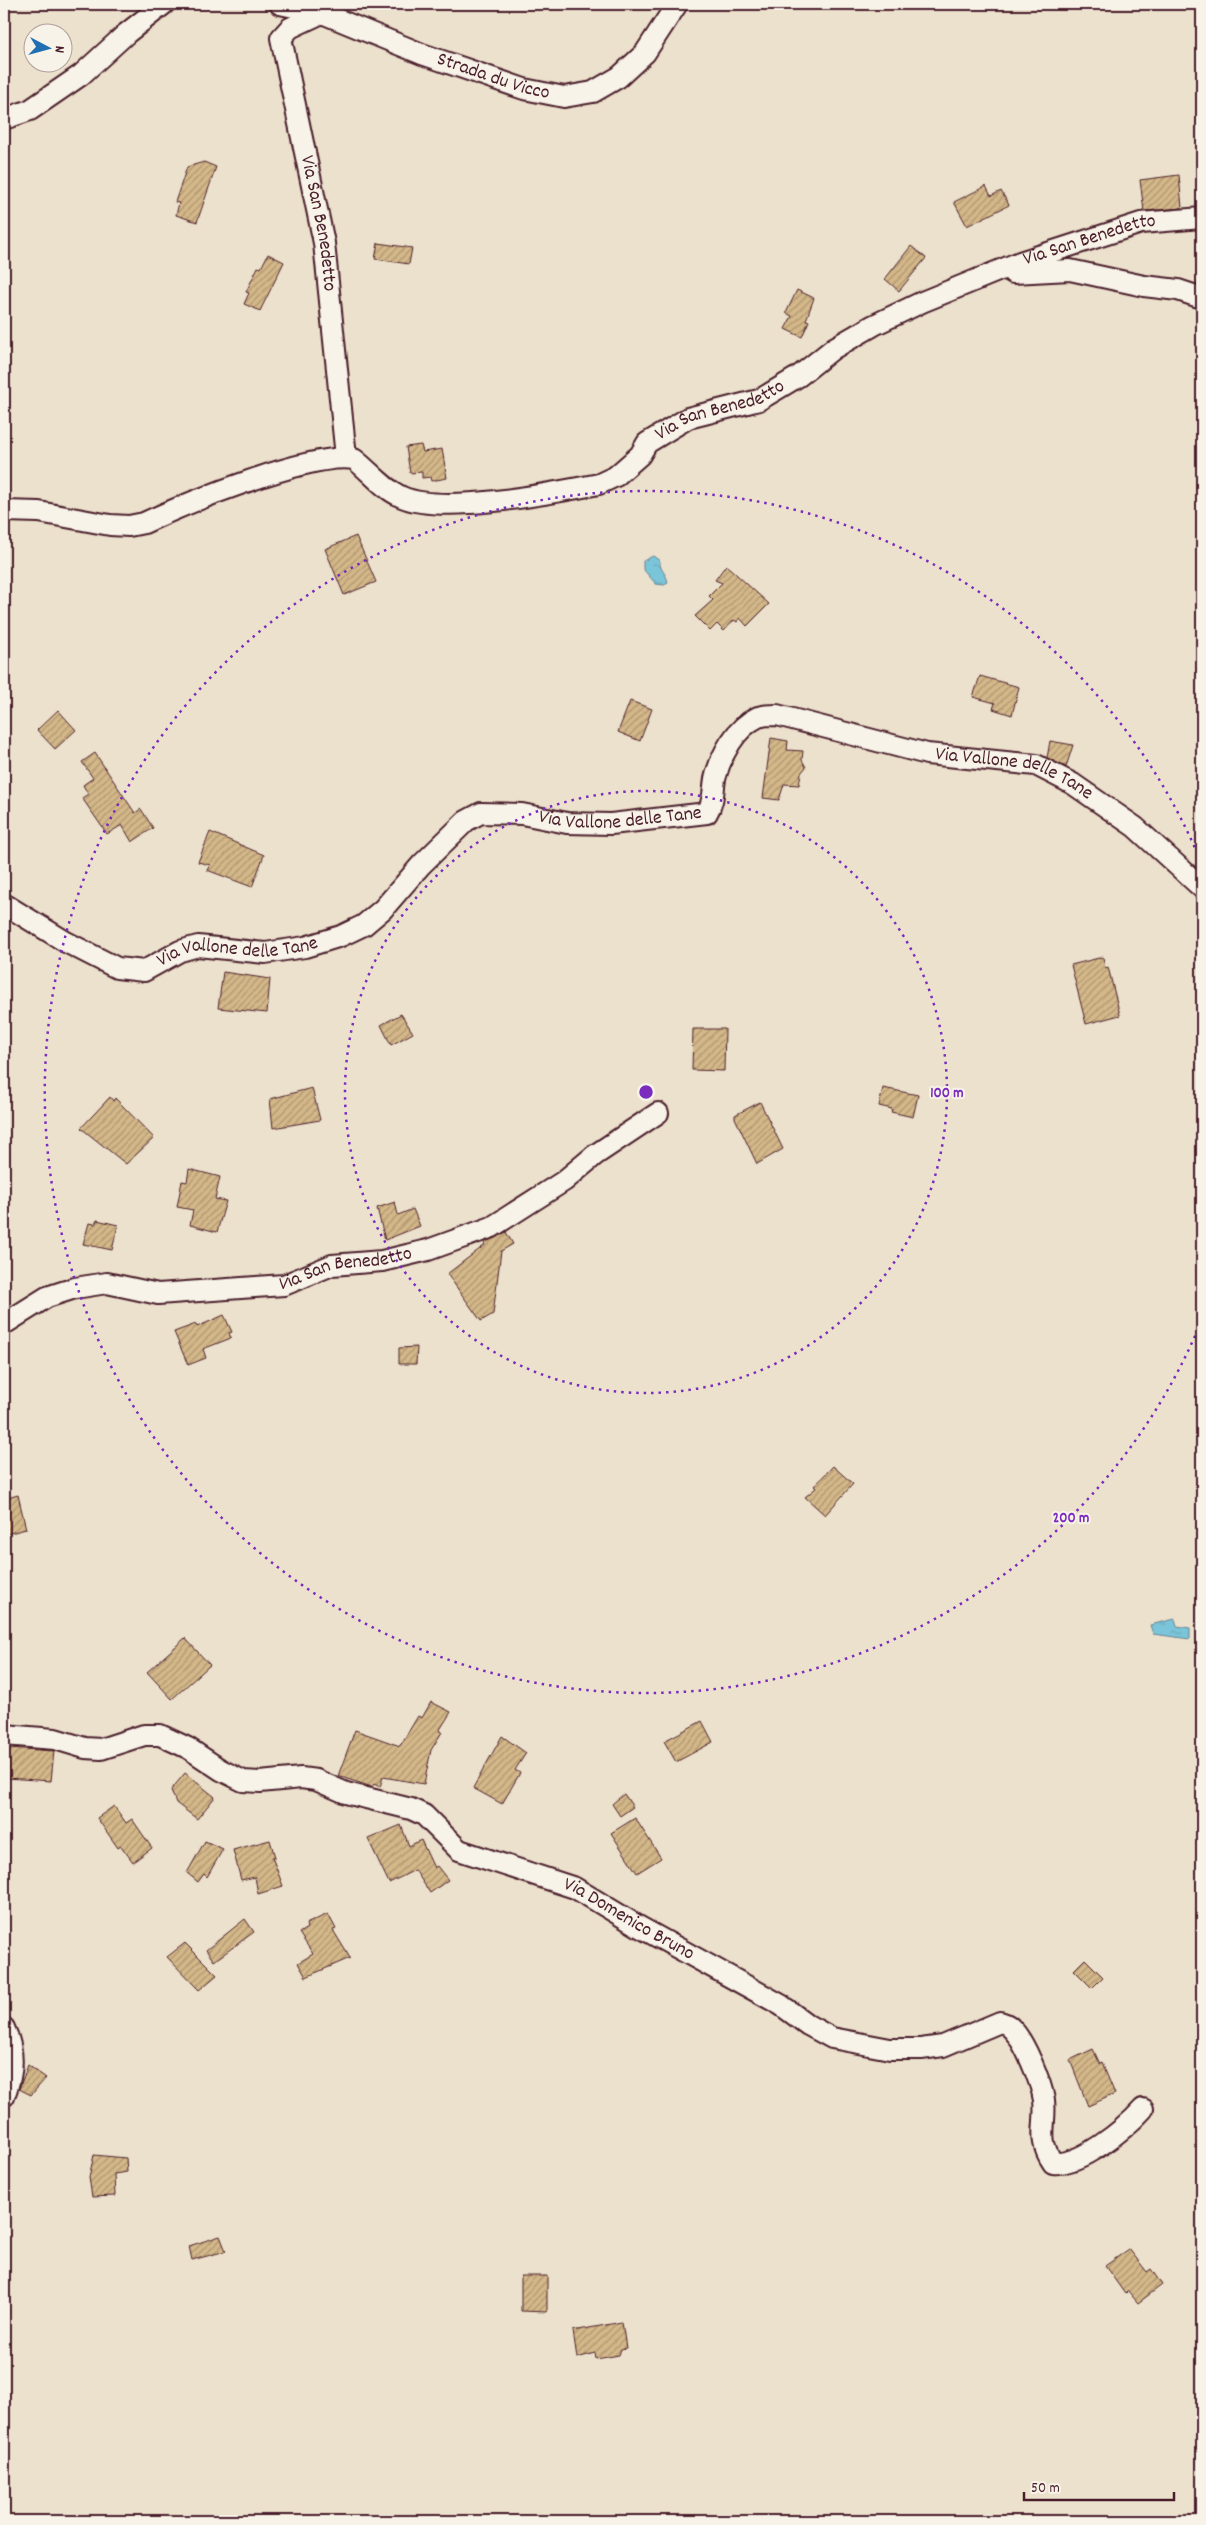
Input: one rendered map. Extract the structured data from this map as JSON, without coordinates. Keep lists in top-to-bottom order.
{
  "streets": {
    "street": [
      "Strada du Vicco",
      "Via San Benedetto",
      "Via Vallone delle Tane",
      "Via Domenico Bruno"
    ]
  },
  "crossings": [
    ["Strada du Vicco", "Via San Benedetto"]
  ],
  "scale_bar": "50 m",
  "north": "right",
  "rings": ["100 m", "200 m"]
}
